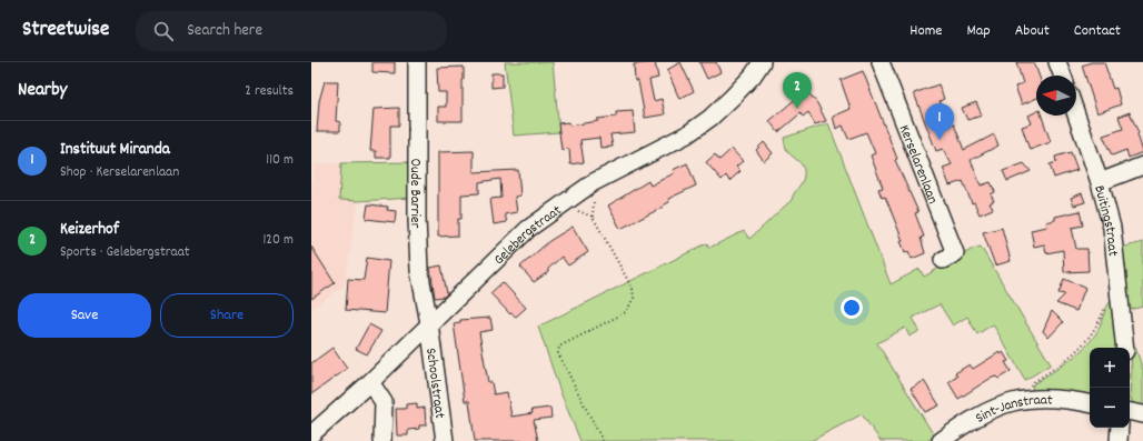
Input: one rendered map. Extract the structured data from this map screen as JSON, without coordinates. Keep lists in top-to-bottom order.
{
  "streets": {
    "street": [
      "Kerselarenlaan",
      "Oude Barrier",
      "Buitingstraat",
      "Gelebergstraat",
      "Schoolstraat",
      "Sint-Janstraat"
    ]
  },
  "crossings": [
    ["Oude Barrier", "Gelebergstraat"],
    ["Oude Barrier", "Schoolstraat"],
    ["Gelebergstraat", "Schoolstraat"]
  ],
  "north": "left",
  "page": {
    "header": "Streetwise",
    "search": "Search here",
    "nav": [
      "Home",
      "Map",
      "About",
      "Contact"
    ],
    "heading": ["Nearby", "2 results"],
    "pins": ["2", "1"],
    "list": [
      {
        "mark": "1",
        "name": "Instituut Miranda",
        "note": "Shop · Kerselarenlaan",
        "value": "110 m"
      },
      {
        "mark": "2",
        "name": "Keizerhof",
        "note": "Sports · Gelebergstraat",
        "value": "120 m"
      }
    ],
    "buttons": ["Save", "Share"],
    "map_buttons": ["+", "−"]
  }
}
